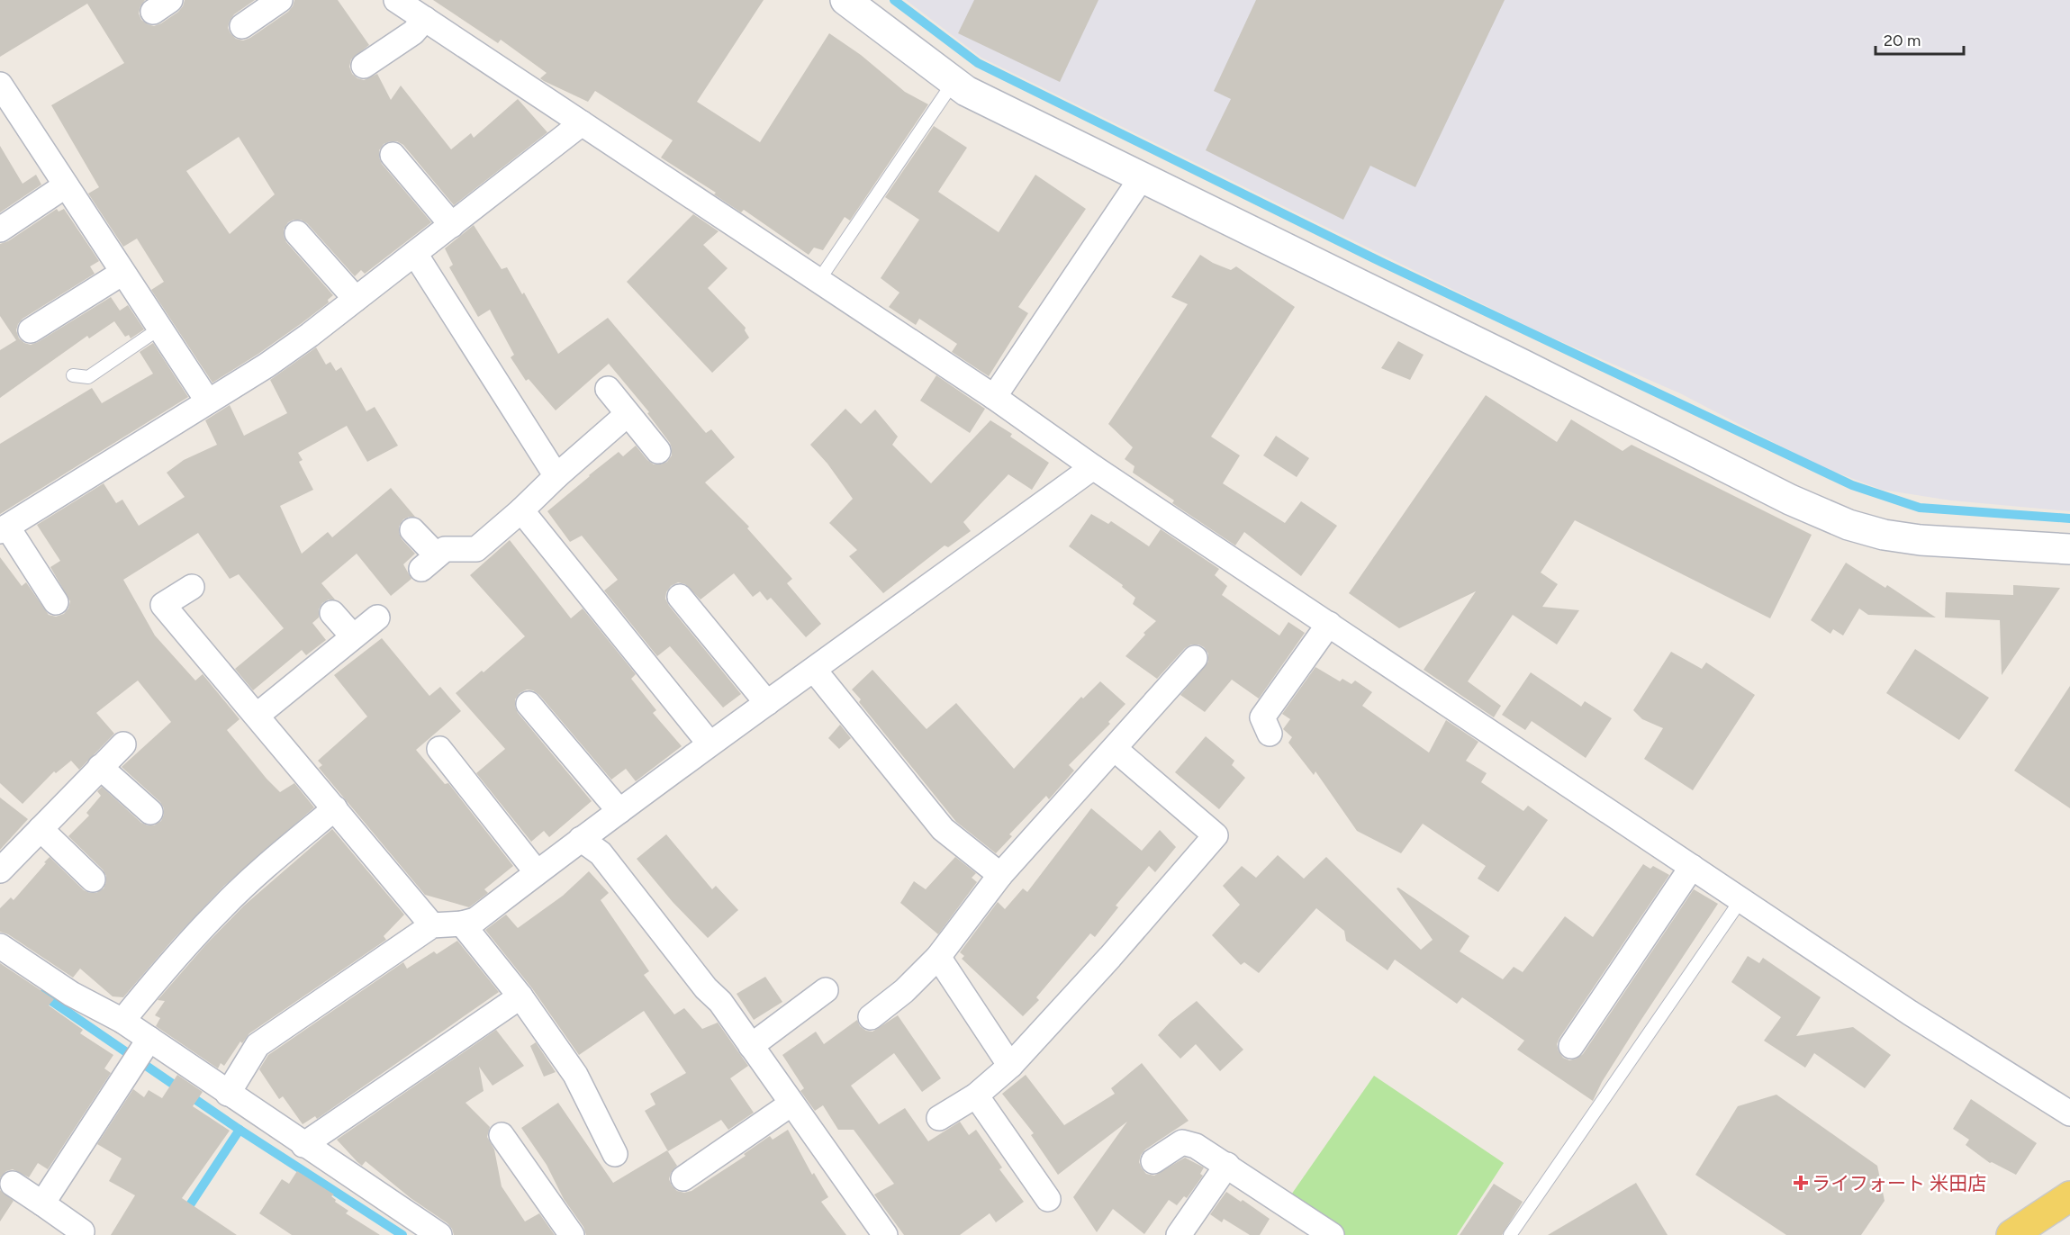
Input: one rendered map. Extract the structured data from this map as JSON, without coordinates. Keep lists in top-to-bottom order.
{
  "places": {
    "health": ["ライフォート 米田店"]
  },
  "scale_bar": "20 m"
}
